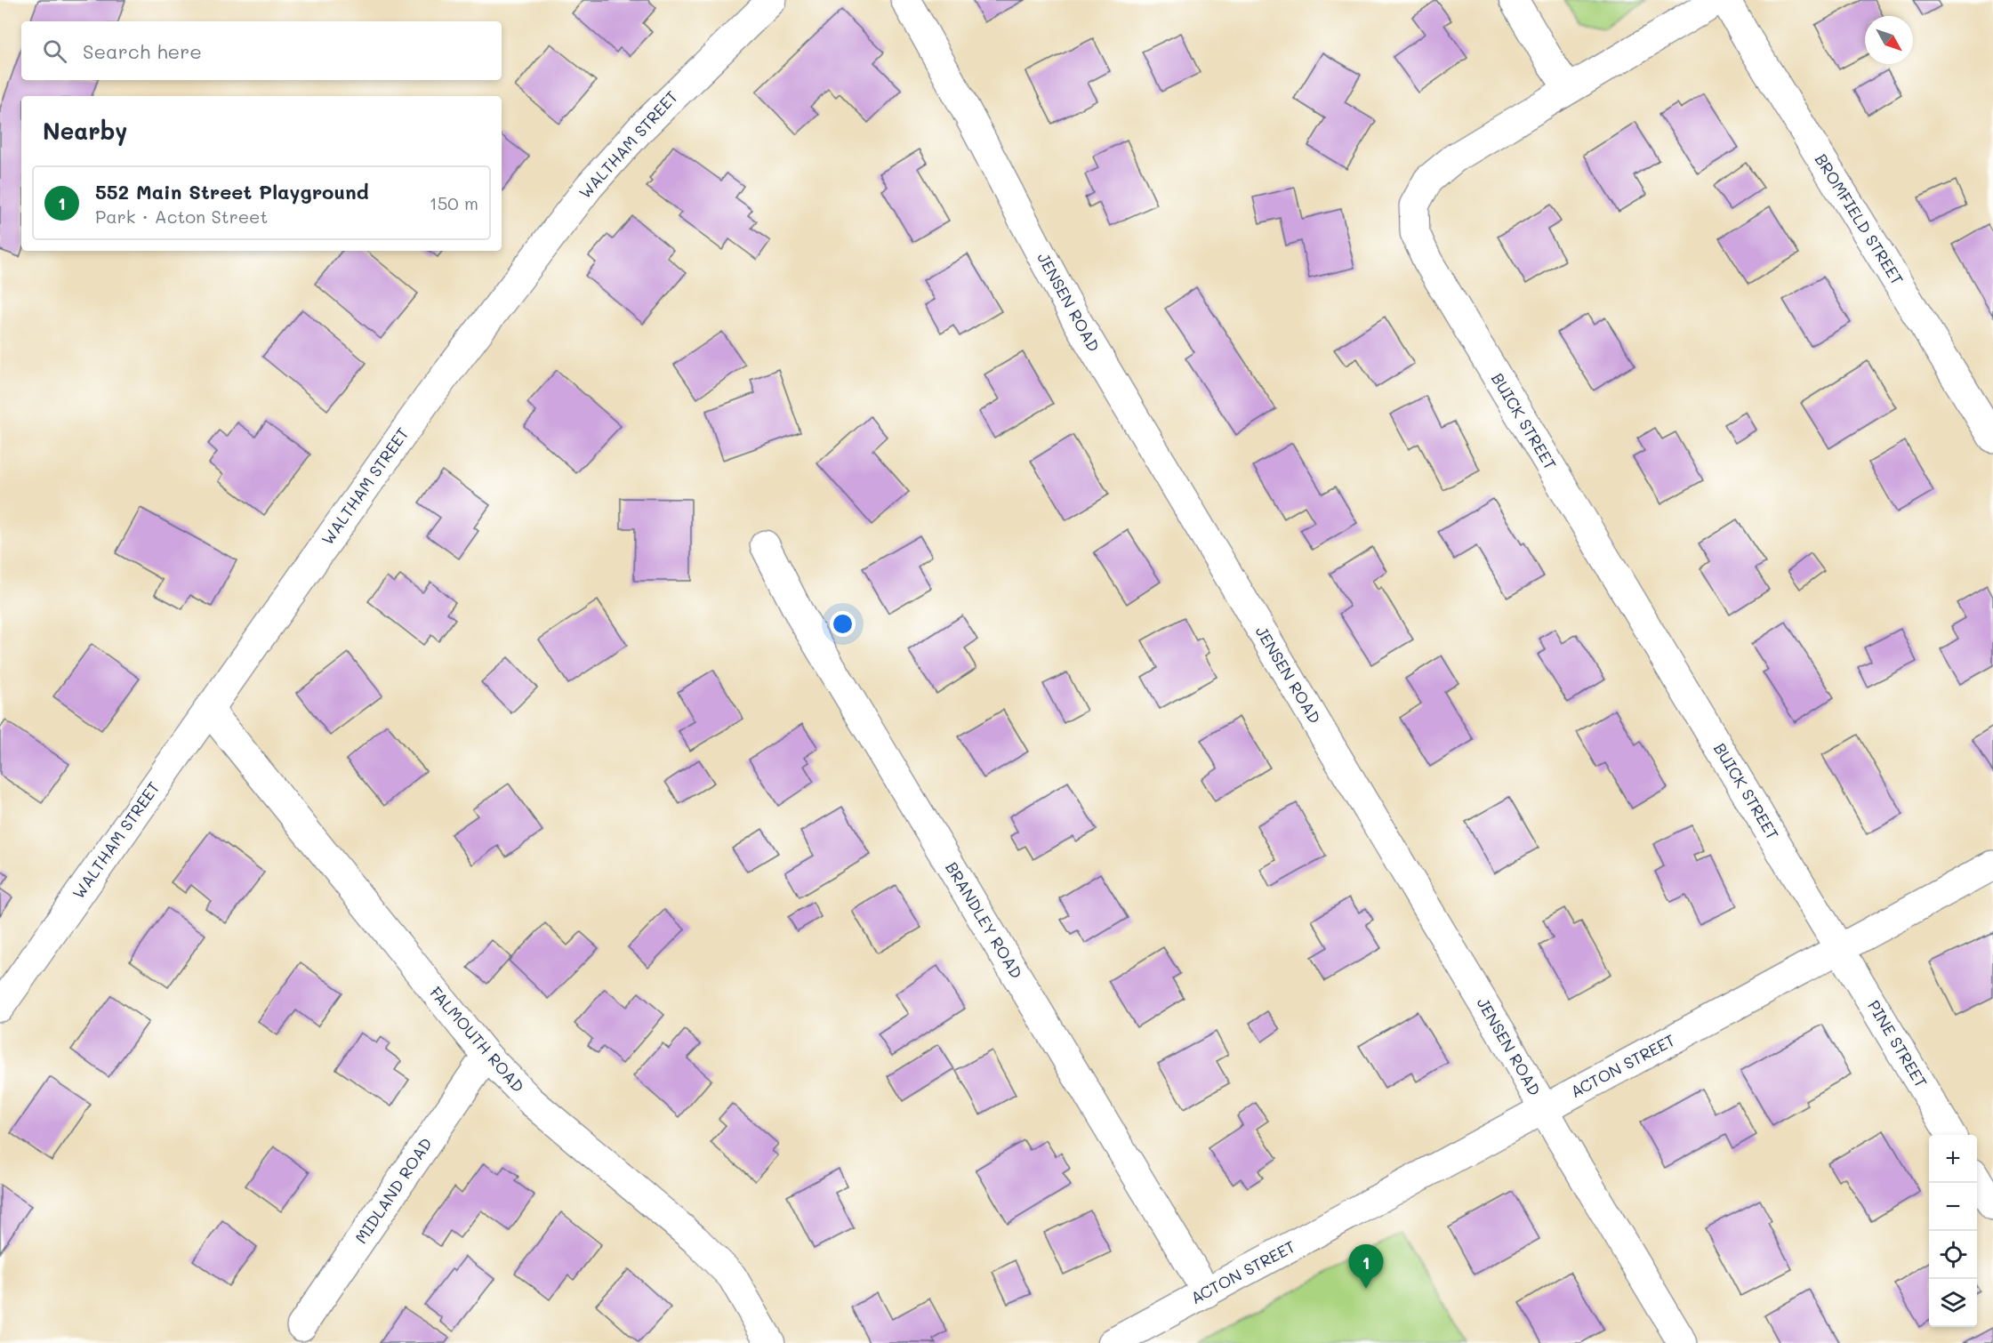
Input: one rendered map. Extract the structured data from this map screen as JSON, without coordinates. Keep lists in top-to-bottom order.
{
  "streets": {
    "street": [
      "WALTHAM STREET",
      "BROMFIELD STREET",
      "JENSEN ROAD",
      "BUICK STREET",
      "BRANDLEY ROAD",
      "FALMOUTH ROAD",
      "PINE STREET",
      "ACTON STREET",
      "MIDLAND ROAD"
    ]
  },
  "crossings": [
    ["WALTHAM STREET", "FALMOUTH ROAD"],
    ["JENSEN ROAD", "ACTON STREET"],
    ["BUICK STREET", "PINE STREET"],
    ["BUICK STREET", "ACTON STREET"],
    ["BRANDLEY ROAD", "ACTON STREET"],
    ["FALMOUTH ROAD", "MIDLAND ROAD"],
    ["PINE STREET", "ACTON STREET"]
  ],
  "north": "bottom right",
  "page": {
    "search": "Search here",
    "heading": "Nearby",
    "list": [
      {
        "mark": "1",
        "name": "552 Main Street Playground",
        "note": "Park · Acton Street",
        "value": "150 m"
      }
    ],
    "map_buttons": ["+", "−"],
    "pins": "1"
  }
}
